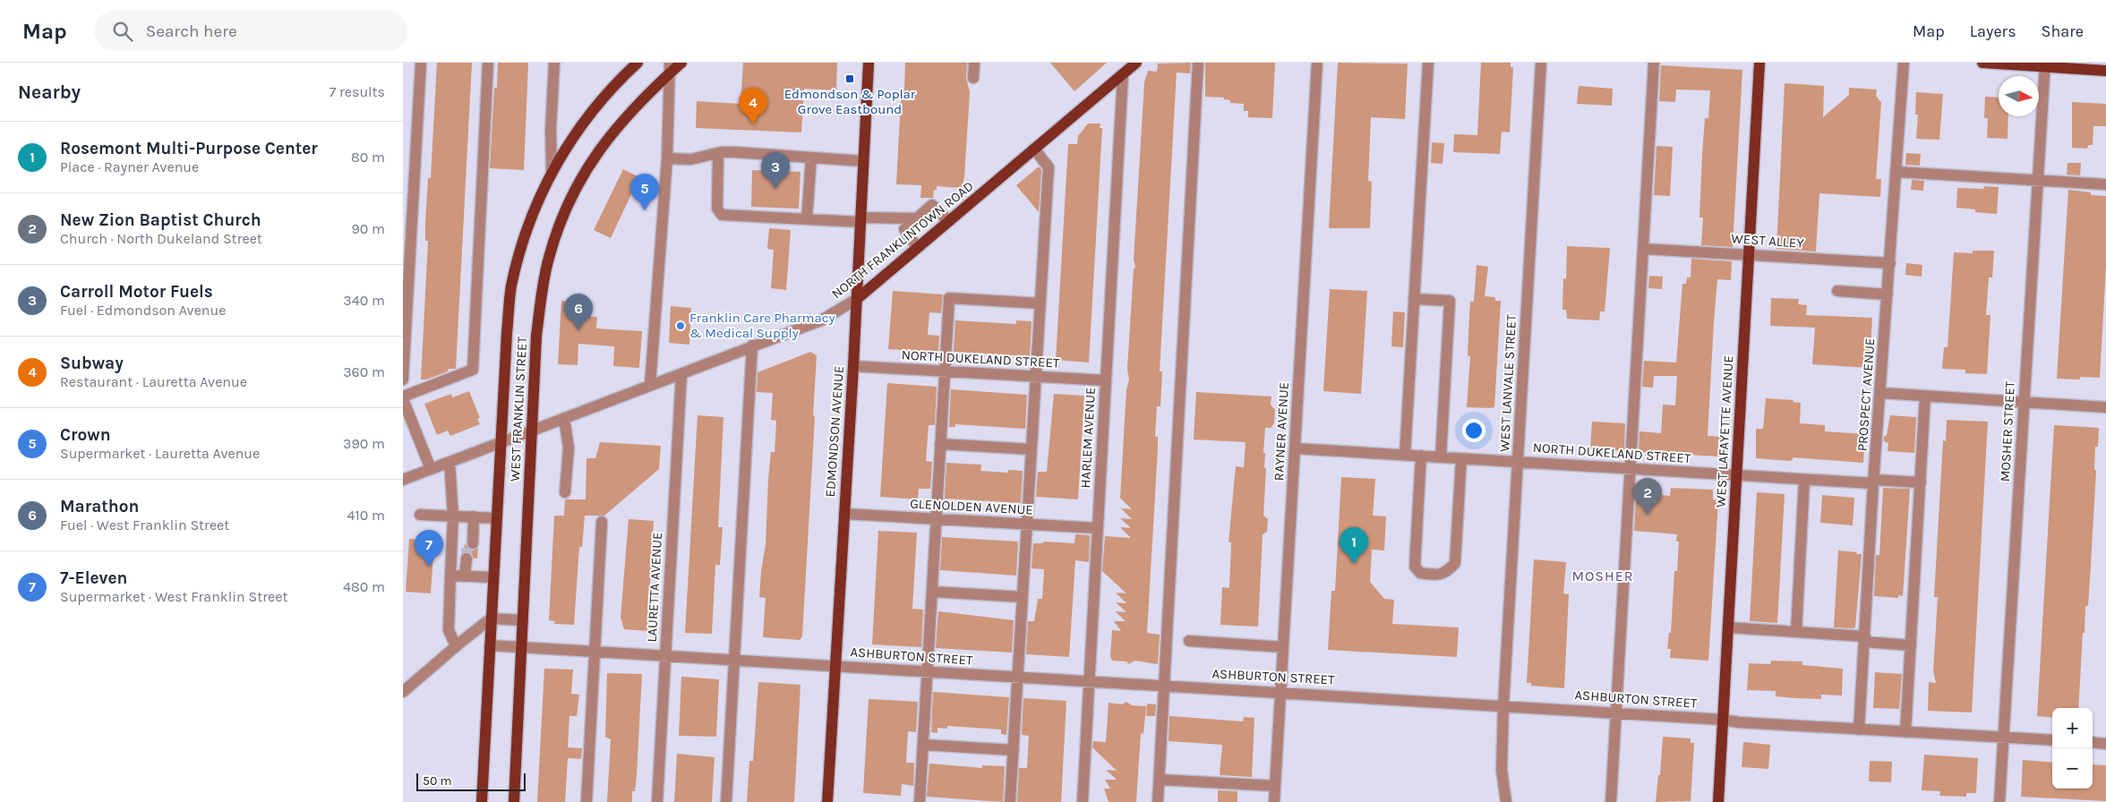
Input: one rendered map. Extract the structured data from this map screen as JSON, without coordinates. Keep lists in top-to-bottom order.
{
  "streets": {
    "main road": [
      "NORTH FRANKLINTOWN ROAD",
      "WEST FRANKLIN STREET",
      "EDMONDSON AVENUE",
      "WEST LAFAYETTE AVENUE"
    ],
    "street": [
      "WEST ALLEY",
      "NORTH DUKELAND STREET",
      "WEST LANVALE STREET",
      "PROSPECT AVENUE",
      "RAYNER AVENUE",
      "MOSHER STREET",
      "HARLEM AVENUE",
      "GLENOLDEN AVENUE",
      "LAURETTA AVENUE",
      "ASHBURTON STREET"
    ]
  },
  "crossings": [
    ["NORTH FRANKLINTOWN ROAD", "WEST FRANKLIN STREET"],
    ["NORTH FRANKLINTOWN ROAD", "EDMONDSON AVENUE"],
    ["NORTH FRANKLINTOWN ROAD", "HARLEM AVENUE"],
    ["NORTH FRANKLINTOWN ROAD", "LAURETTA AVENUE"],
    ["WEST ALLEY", "PROSPECT AVENUE"],
    ["WEST ALLEY", "WEST LAFAYETTE AVENUE"],
    ["NORTH DUKELAND STREET", "WEST LANVALE STREET"],
    ["NORTH DUKELAND STREET", "PROSPECT AVENUE"],
    ["NORTH DUKELAND STREET", "EDMONDSON AVENUE"],
    ["NORTH DUKELAND STREET", "RAYNER AVENUE"],
    ["NORTH DUKELAND STREET", "WEST LAFAYETTE AVENUE"],
    ["NORTH DUKELAND STREET", "HARLEM AVENUE"],
    ["WEST LANVALE STREET", "ASHBURTON STREET"],
    ["PROSPECT AVENUE", "ASHBURTON STREET"],
    ["WEST FRANKLIN STREET", "ASHBURTON STREET"],
    ["EDMONDSON AVENUE", "GLENOLDEN AVENUE"],
    ["EDMONDSON AVENUE", "ASHBURTON STREET"],
    ["RAYNER AVENUE", "ASHBURTON STREET"],
    ["WEST LAFAYETTE AVENUE", "ASHBURTON STREET"],
    ["MOSHER STREET", "ASHBURTON STREET"],
    ["HARLEM AVENUE", "GLENOLDEN AVENUE"],
    ["HARLEM AVENUE", "ASHBURTON STREET"],
    ["LAURETTA AVENUE", "ASHBURTON STREET"]
  ],
  "districts": ["MOSHER"],
  "places": {
    "transit": ["Edmondson & Poplar Grove Eastbound"],
    "other": ["Franklin Care Pharmacy & Medical Supply"]
  },
  "scale_bar": "50 m",
  "north": "right",
  "page": {
    "header": "Map",
    "search": "Search here",
    "nav": ["Map", "Layers", "Share"],
    "heading": ["Nearby", "7 results"],
    "pins": [
      "4",
      "3",
      "5",
      "6",
      "2",
      "1",
      "7"
    ],
    "list": [
      {
        "mark": "1",
        "name": "Rosemont Multi-Purpose Center",
        "note": "Place · Rayner Avenue",
        "value": "80 m"
      },
      {
        "mark": "2",
        "name": "New Zion Baptist Church",
        "note": "Church · North Dukeland Street",
        "value": "90 m"
      },
      {
        "mark": "3",
        "name": "Carroll Motor Fuels",
        "note": "Fuel · Edmondson Avenue",
        "value": "340 m"
      },
      {
        "mark": "4",
        "name": "Subway",
        "note": "Restaurant · Lauretta Avenue",
        "value": "360 m"
      },
      {
        "mark": "5",
        "name": "Crown",
        "note": "Supermarket · Lauretta Avenue",
        "value": "390 m"
      },
      {
        "mark": "6",
        "name": "Marathon",
        "note": "Fuel · West Franklin Street",
        "value": "410 m"
      },
      {
        "mark": "7",
        "name": "7-Eleven",
        "note": "Supermarket · West Franklin Street",
        "value": "480 m"
      }
    ],
    "map_buttons": ["+", "−"],
    "scale": "50 m"
  }
}
